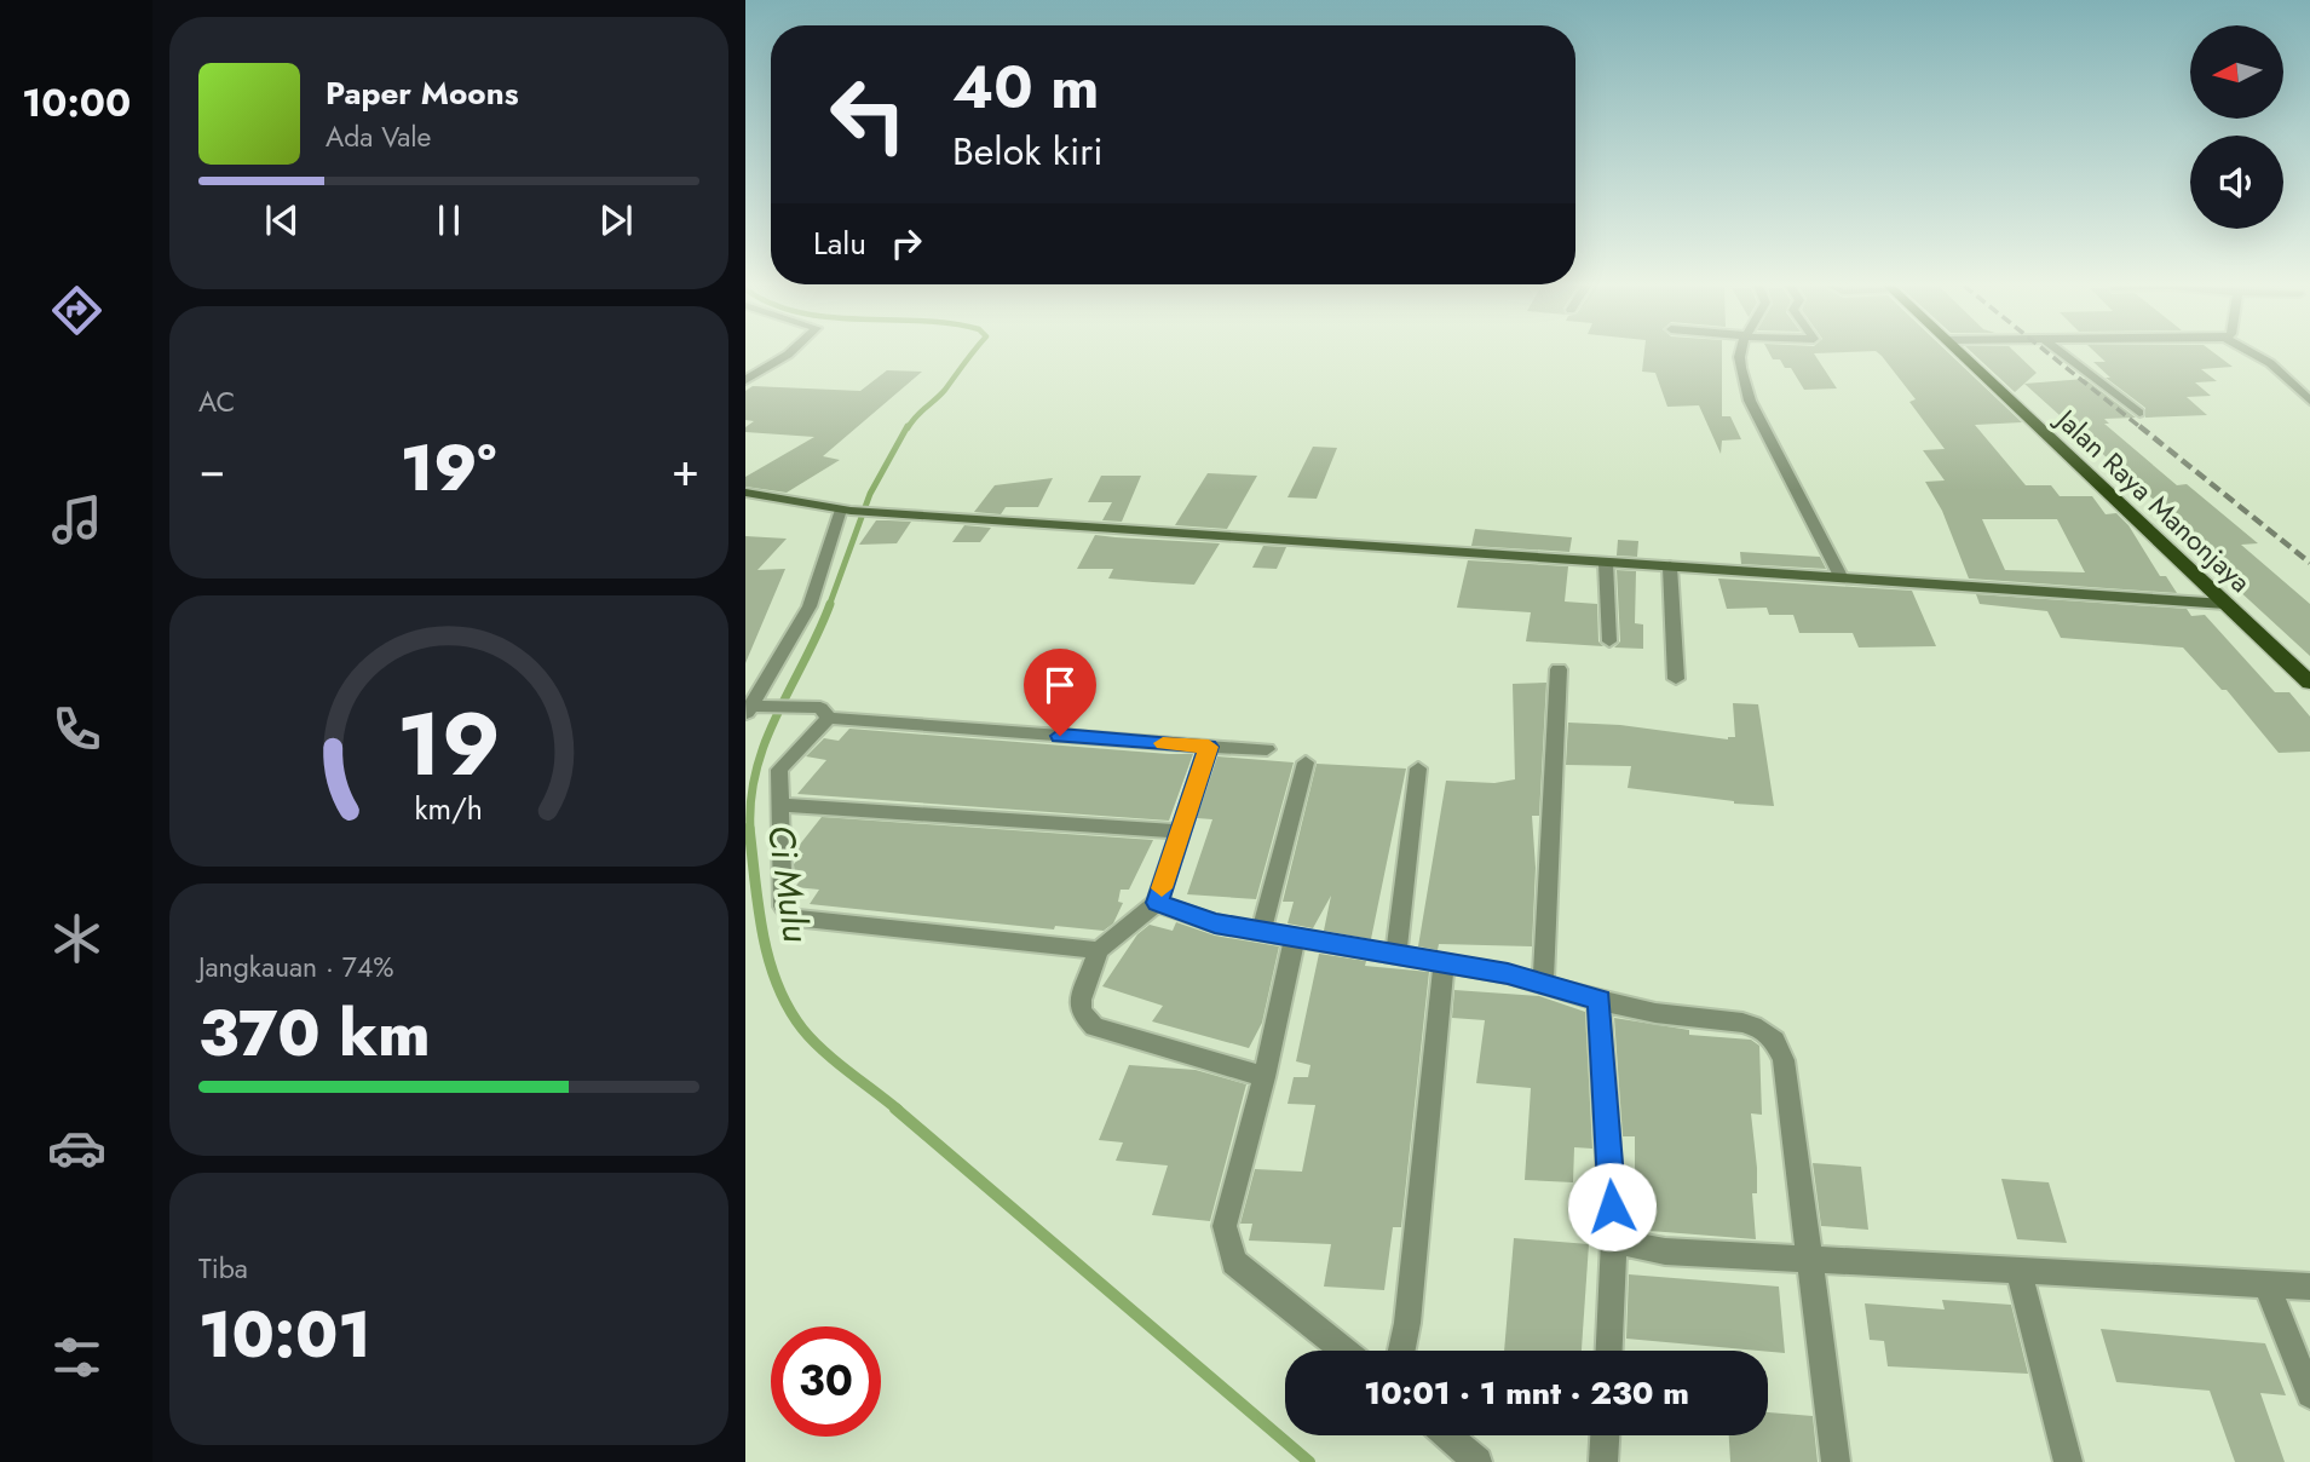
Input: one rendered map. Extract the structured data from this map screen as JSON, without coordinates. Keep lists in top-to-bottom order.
{
  "streets": {
    "main road": ["Jalan Raya Manonjaya"]
  },
  "water": ["Ci Mulu"],
  "north": "left",
  "page": {
    "tabs": "10:00",
    "turn": ["40 m", "Belok kiri"],
    "song": ["Paper Moons", "Ada Vale"],
    "then": "Lalu",
    "tile": [
      "AC",
      ["Jangkauan · 74%", "370 km"],
      ["Tiba", "10:01"]
    ],
    "heat": ["−", "19°", "+"],
    "limit": "30",
    "trip": "10:01 · 1 mnt · 230 m",
    "gauge": ["19", "km/h"]
  }
}
